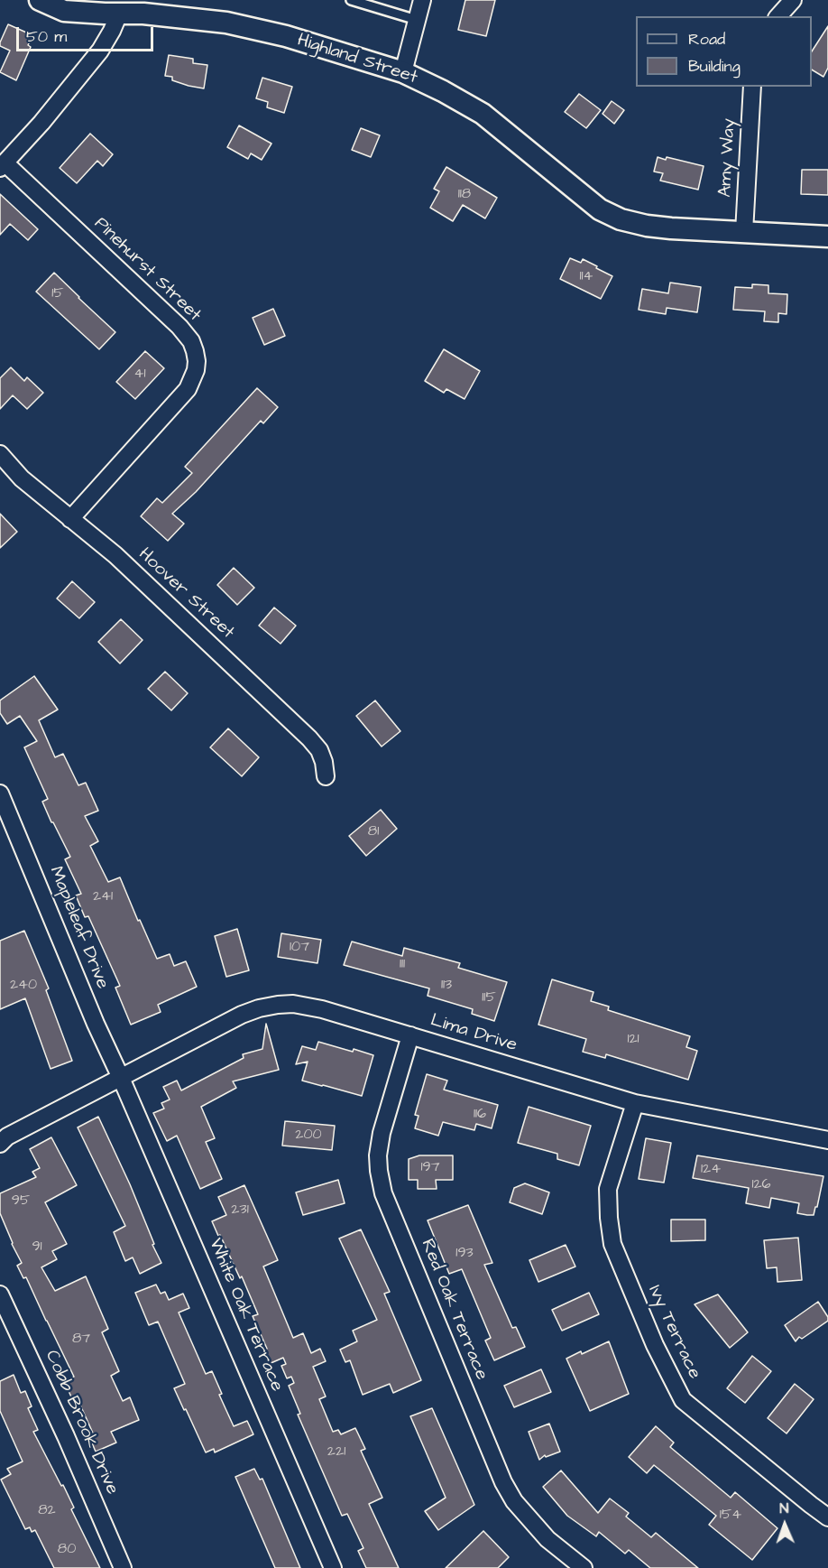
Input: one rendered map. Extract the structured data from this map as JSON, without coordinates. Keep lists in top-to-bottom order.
{
  "streets": {
    "street": [
      "Highland Street",
      "Amy Way",
      "Pinehurst Street",
      "Hoover Street",
      "Mapleleaf Drive",
      "Lima Drive",
      "Red Oak Terrace",
      "White Oak Terrace",
      "Ivy Terrace",
      "Cobb Brook Drive"
    ]
  },
  "crossings": [
    ["Highland Street", "Amy Way"],
    ["Pinehurst Street", "Hoover Street"],
    ["Mapleleaf Drive", "Lima Drive"],
    ["Mapleleaf Drive", "White Oak Terrace"],
    ["Lima Drive", "Red Oak Terrace"],
    ["Lima Drive", "White Oak Terrace"],
    ["Lima Drive", "Ivy Terrace"]
  ],
  "house_numbers": [
    "118",
    "114",
    "15",
    "41",
    "81",
    "241",
    "107",
    "111",
    "240",
    "113",
    "115",
    "121",
    "116",
    "200",
    "197",
    "124",
    "126",
    "95",
    "231",
    "91",
    "193",
    "87",
    "221",
    "82",
    "154",
    "80"
  ],
  "legend": ["Road", "Building"],
  "scale_bar": "50 m",
  "north": "top"
}
